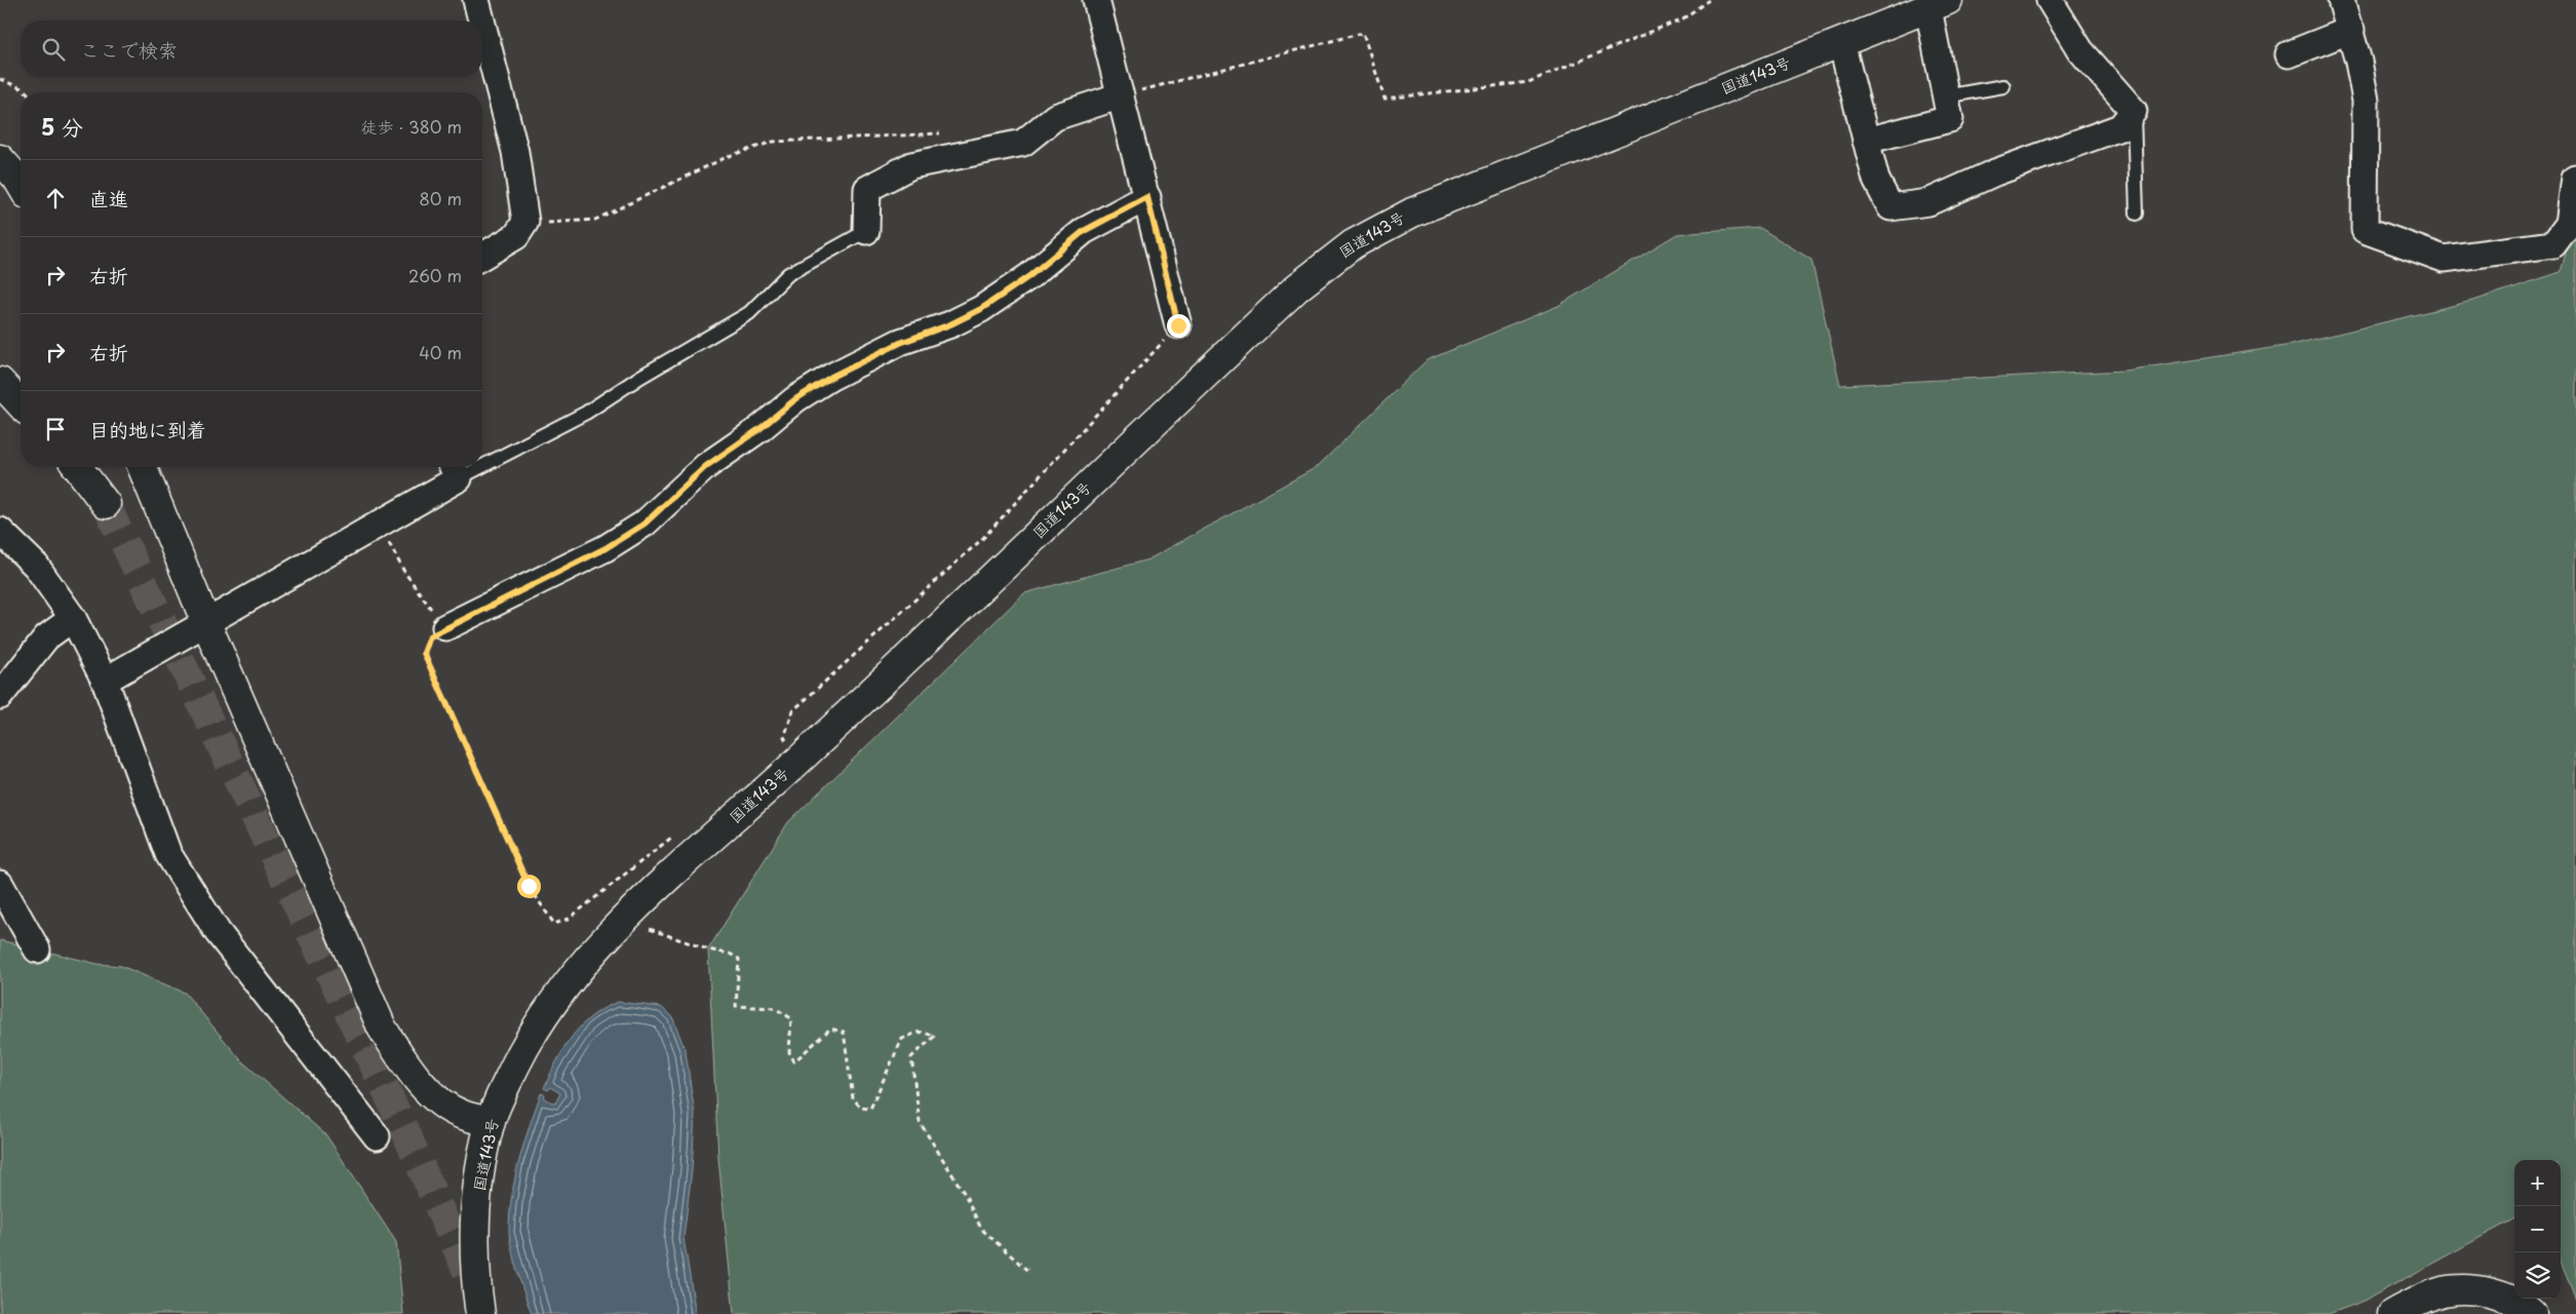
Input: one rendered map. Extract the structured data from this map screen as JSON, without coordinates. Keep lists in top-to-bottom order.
{
  "streets": {
    "main road": ["国道143号"]
  },
  "page": {
    "search": "ここで検索",
    "heading": ["5 分", "徒歩 · 380 m"],
    "list": [
      ["直進", "80 m"],
      ["右折", "260 m"],
      ["右折", "40 m"],
      "目的地に到着"
    ],
    "map_buttons": ["+", "−"]
  }
}
